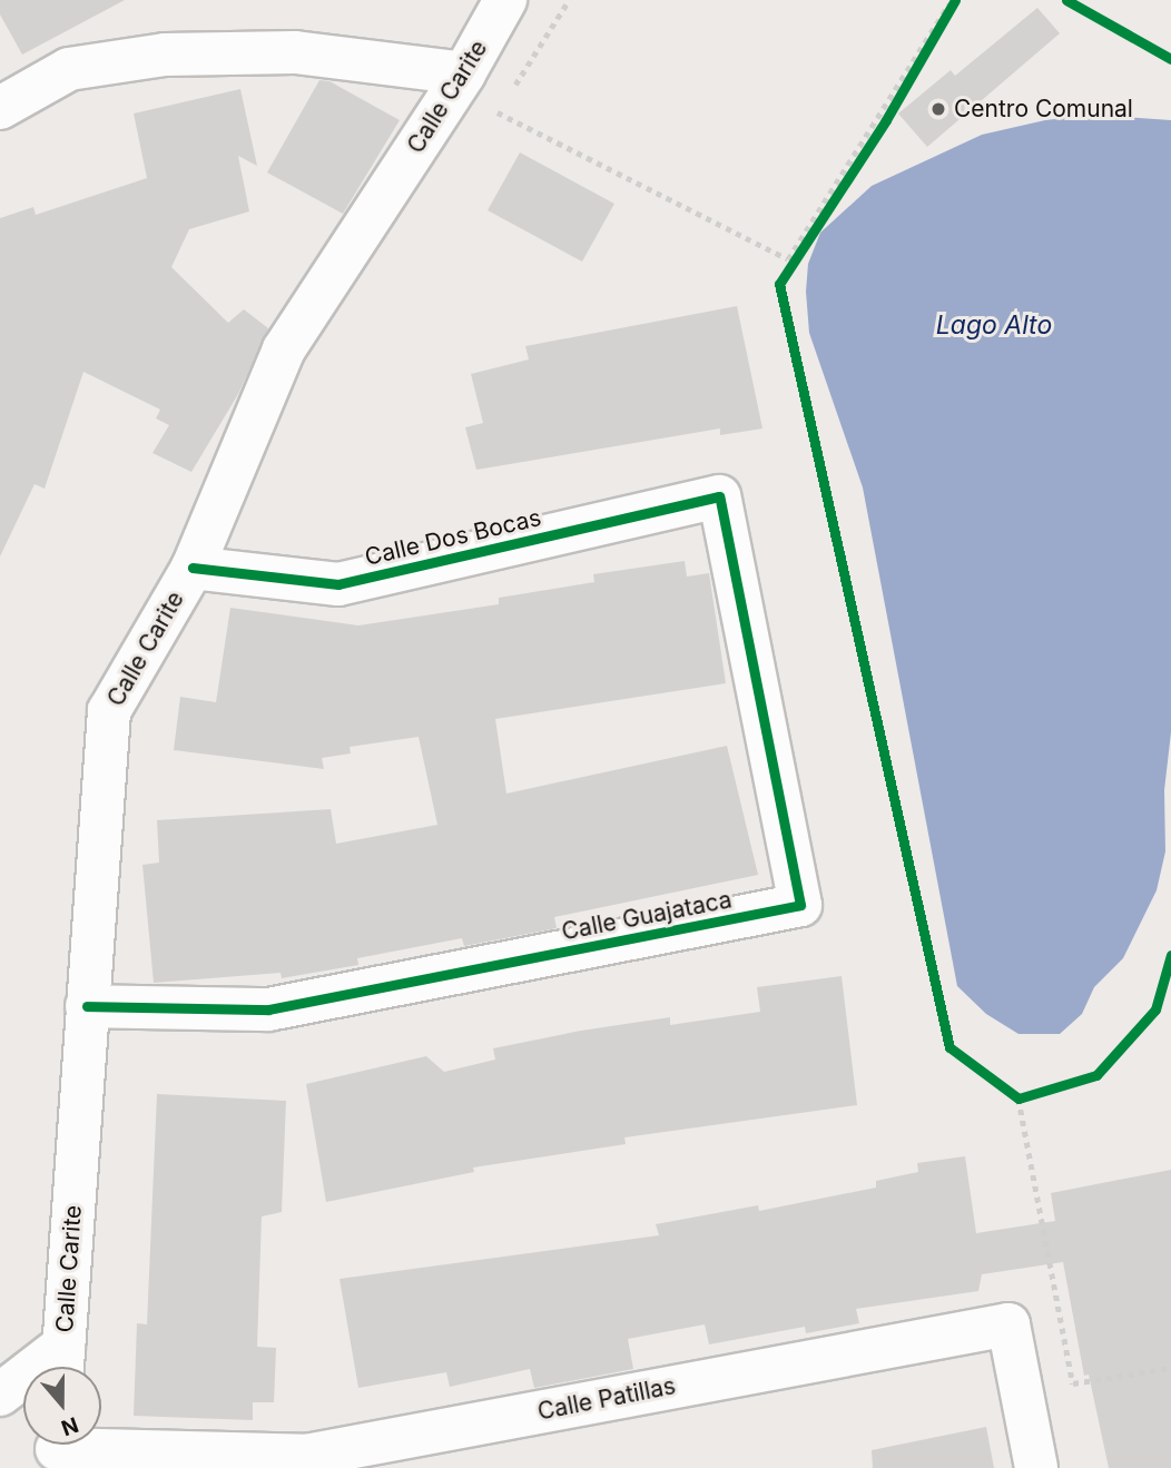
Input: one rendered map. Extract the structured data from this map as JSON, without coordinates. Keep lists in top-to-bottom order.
{
  "streets": {
    "street": [
      "Calle Carite",
      "Calle Dos Bocas",
      "Calle Guajataca",
      "Calle Patillas"
    ]
  },
  "crossings": [
    ["Calle Carite", "Calle Dos Bocas"],
    ["Calle Carite", "Calle Guajataca"],
    ["Calle Dos Bocas", "Calle Guajataca"]
  ],
  "water": ["Lago Alto"],
  "places": ["Centro Comunal"],
  "north": "bottom"
}
